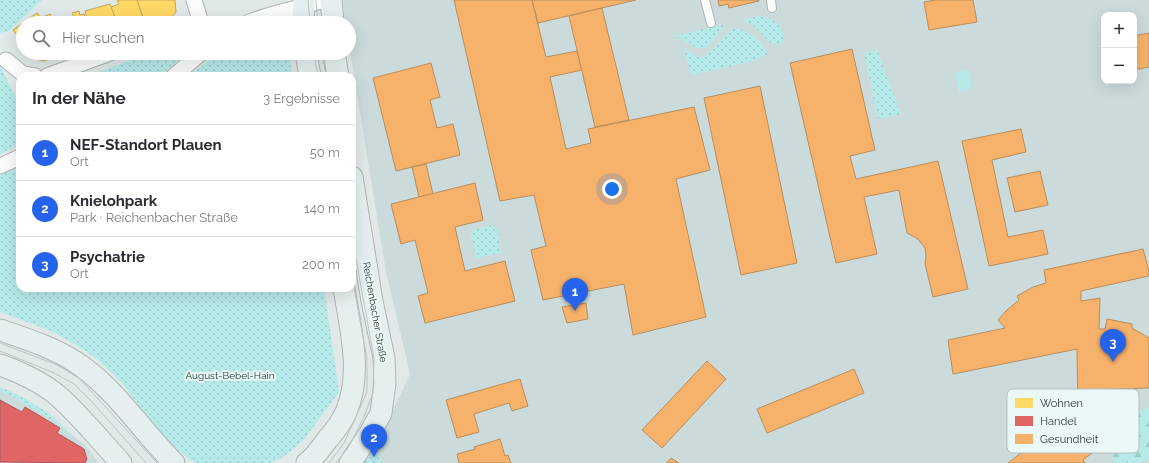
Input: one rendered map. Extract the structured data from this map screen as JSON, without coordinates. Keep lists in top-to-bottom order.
{
  "streets": {
    "street": ["Reichenbacher Straße"]
  },
  "parks": ["August-Bebel-Hain"],
  "legend": ["Wohnen", "Handel", "Gesundheit"],
  "page": {
    "map_buttons": ["+", "−"],
    "search": "Hier suchen",
    "heading": ["In der Nähe", "3 Ergebnisse"],
    "list": [
      {
        "mark": "1",
        "name": "NEF-Standort Plauen",
        "note": "Ort",
        "value": "50 m"
      },
      {
        "mark": "2",
        "name": "Knielohpark",
        "note": "Park · Reichenbacher Straße",
        "value": "140 m"
      },
      {
        "mark": "3",
        "name": "Psychatrie",
        "note": "Ort",
        "value": "200 m"
      }
    ],
    "pins": ["1", "3", "2"]
  }
}
